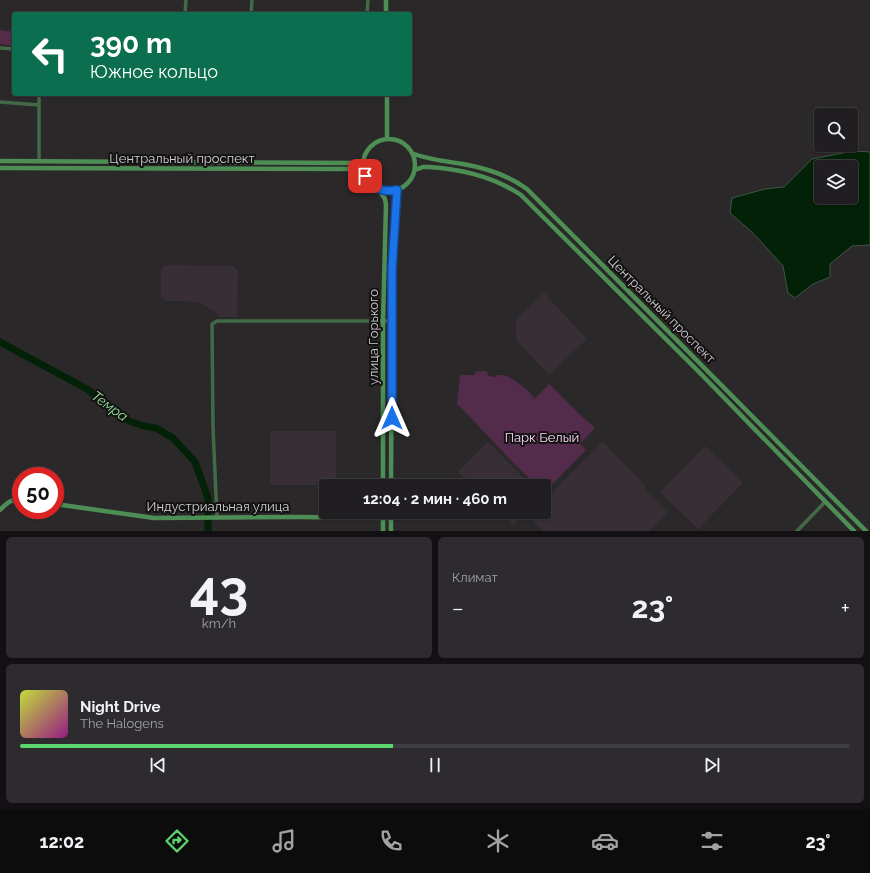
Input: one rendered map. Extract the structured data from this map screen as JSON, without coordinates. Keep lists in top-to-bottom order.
{
  "streets": {
    "main road": ["Центральный проспект", "улица Горького", "Индустриальная улица"]
  },
  "crossings": [
    ["Центральный проспект", "улица Горького"]
  ],
  "water": ["Темра"],
  "parks": ["Парк Белый"],
  "page": {
    "turn": ["390 m", "Южное кольцо"],
    "limit": "50",
    "trip": "12:04 · 2 мин · 460 m",
    "tile": [
      ["43", "km/h"],
      "Климат"
    ],
    "heat": ["−", "23°", "+"],
    "song": ["Night Drive", "The Halogens"],
    "tabs": ["12:02", "23°"]
  }
}
